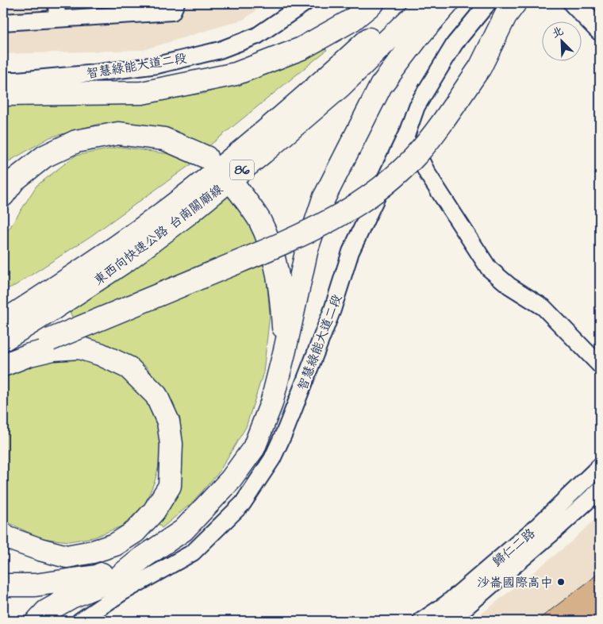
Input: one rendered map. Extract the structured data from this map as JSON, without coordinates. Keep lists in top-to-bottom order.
{
  "streets": {
    "highway": ["86", "東西向快速公路 台南關廟線"],
    "street": ["智慧綠能大道二段", "歸仁二路"]
  },
  "places": ["沙崙國際高中"],
  "north": "top left"
}
